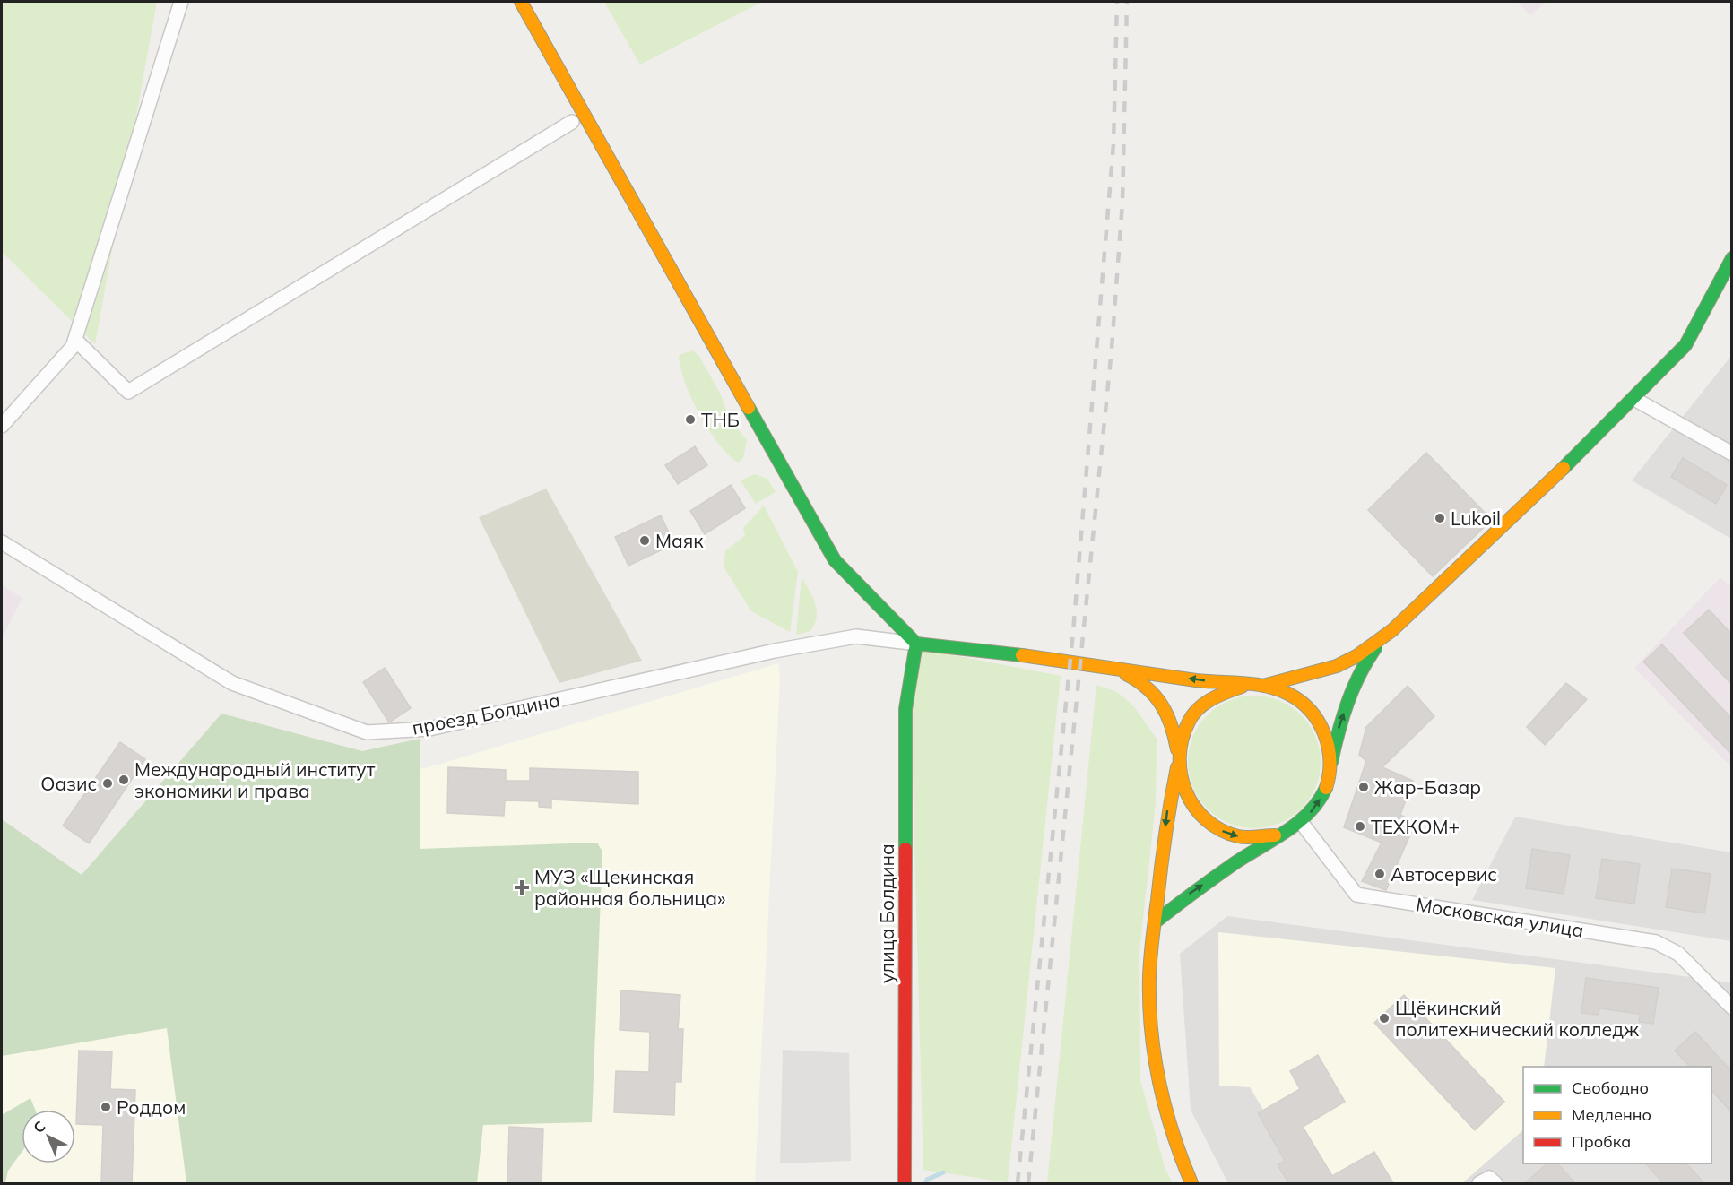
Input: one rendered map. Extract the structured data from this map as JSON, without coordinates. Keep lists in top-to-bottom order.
{
  "streets": {
    "main road": ["улица Болдина"],
    "street": ["проезд Болдина", "Московская улица"]
  },
  "crossings": [
    ["проезд Болдина", "улица Болдина"]
  ],
  "places": {
    "other": [
      "ТНБ",
      "Lukoil",
      "Маяк",
      "Международный институт экономики и права",
      "Оазис",
      "Жар-Базар",
      "ТЕХКОМ+",
      "Автосервис",
      "Щёкинский политехнический колледж",
      "Роддом"
    ],
    "health": ["МУЗ «Щекинская районная больница»"]
  },
  "legend": ["Свободно", "Медленно", "Пробка"],
  "north": "top left"
}
